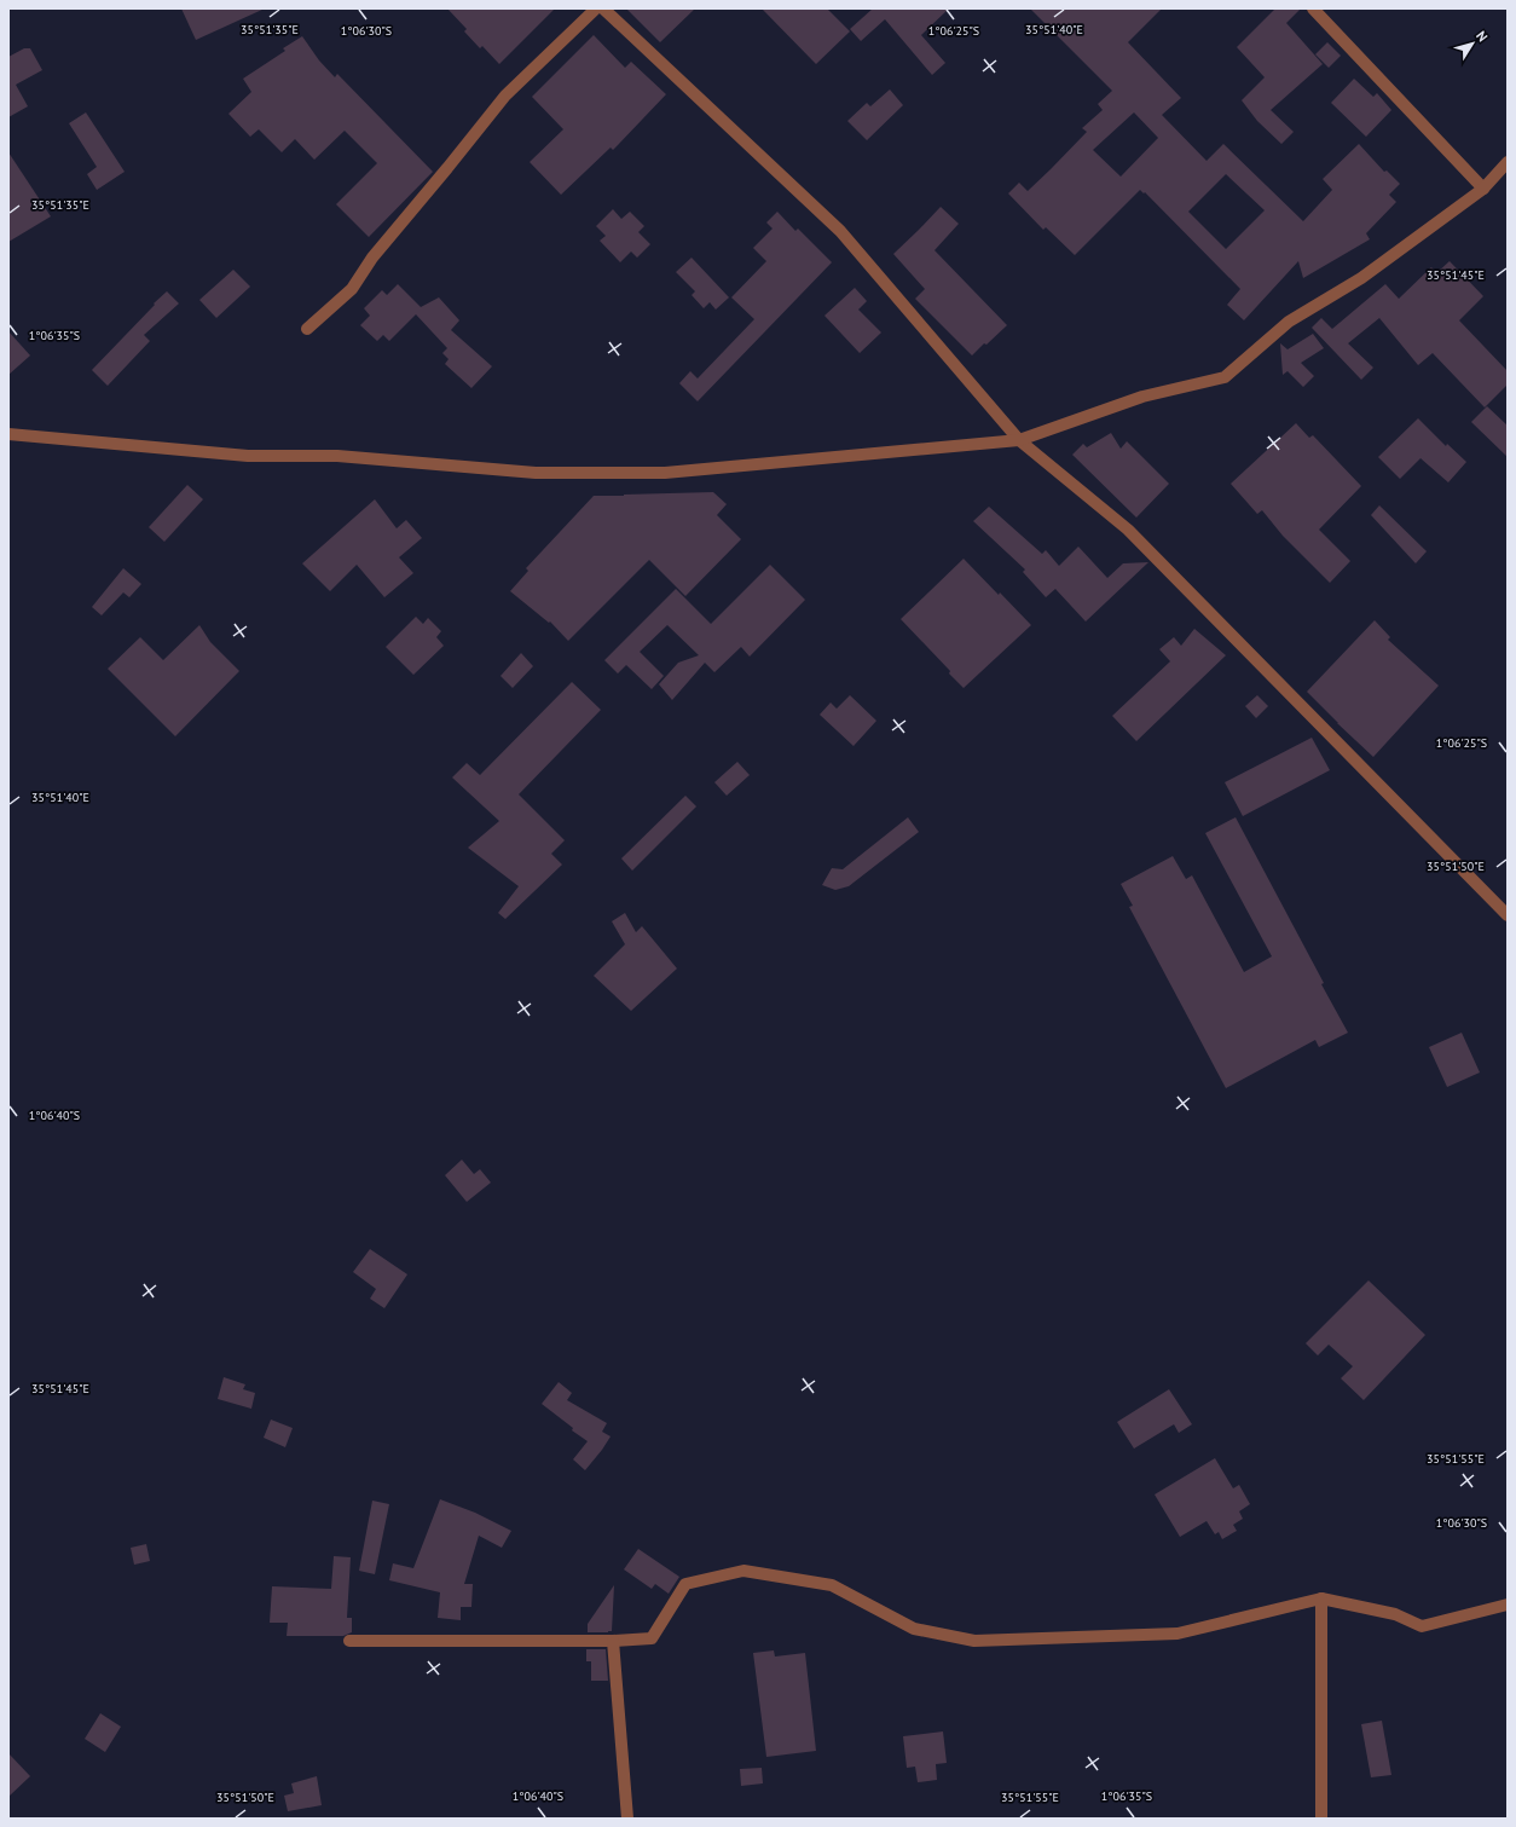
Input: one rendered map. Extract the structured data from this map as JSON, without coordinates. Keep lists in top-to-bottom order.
{
  "north": "top right",
  "coordinates": [
    "35°51'35\"E",
    "35°51'40\"E",
    "1°06'30\"S",
    "1°06'25\"S",
    "35°51'45\"E",
    "1°06'35\"S",
    "35°51'50\"E",
    "1°06'40\"S",
    "35°51'55\"E"
  ]
}
